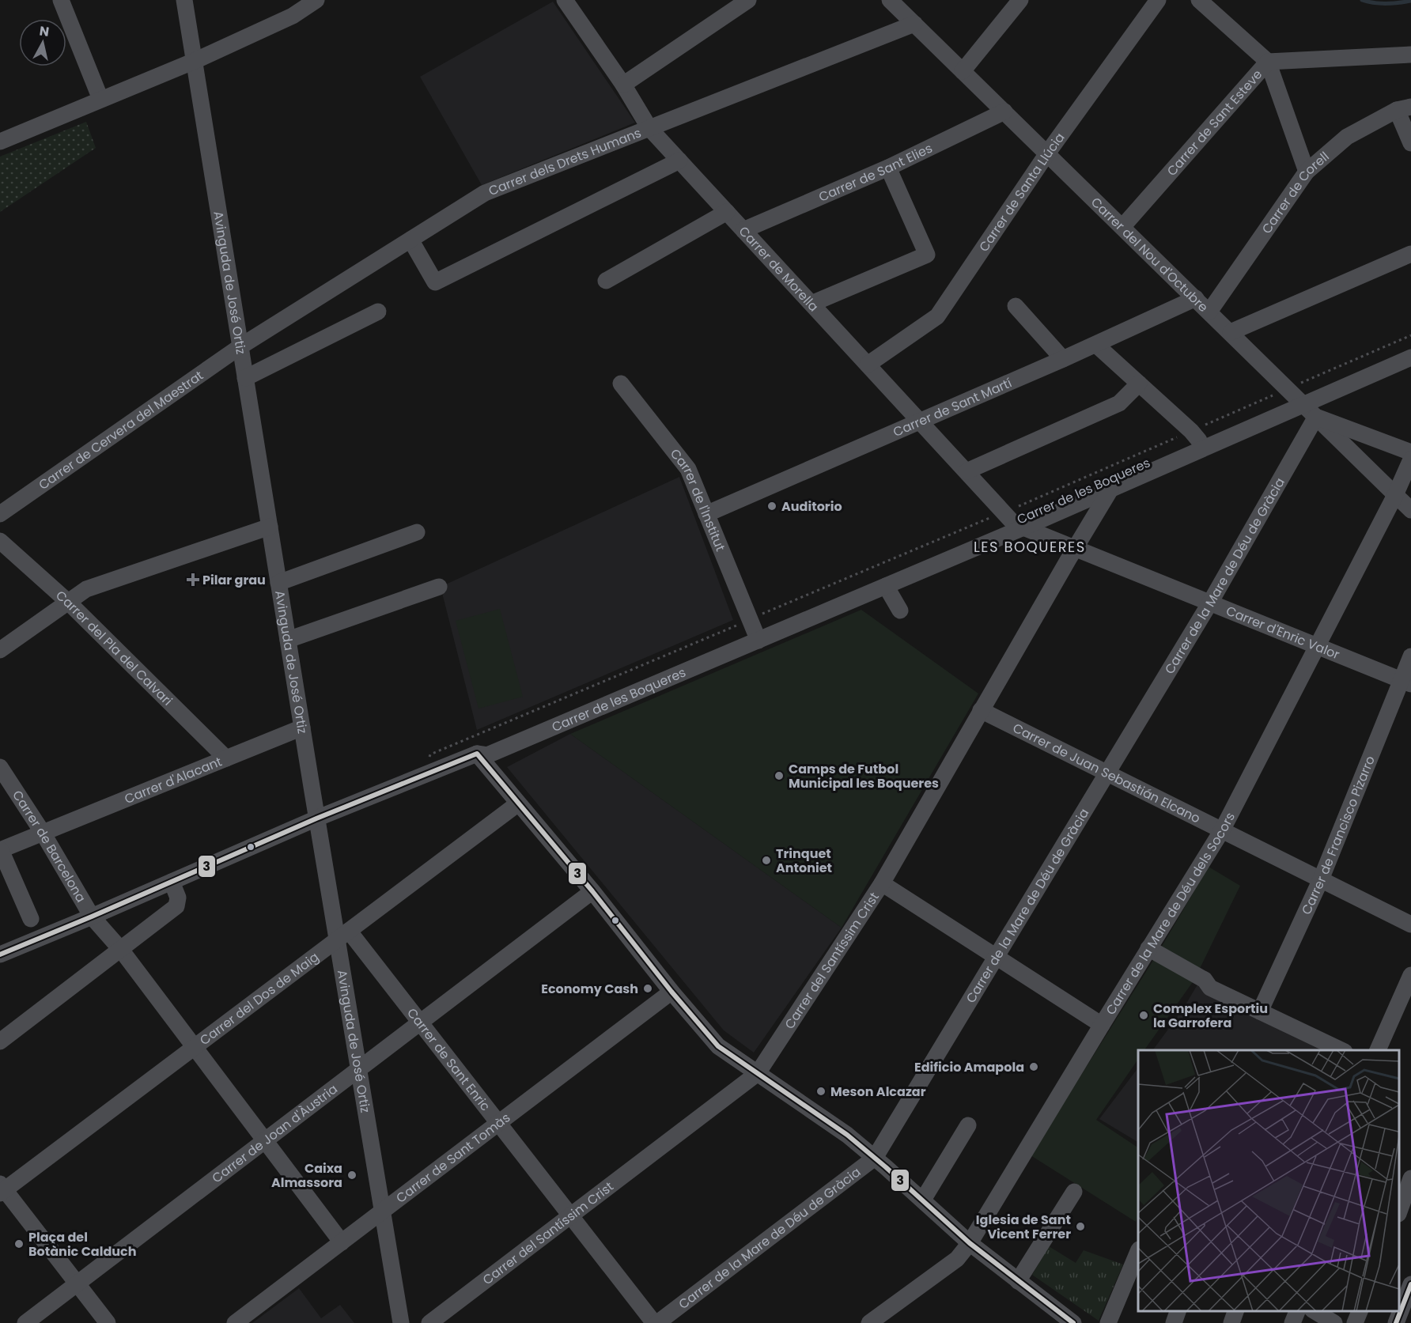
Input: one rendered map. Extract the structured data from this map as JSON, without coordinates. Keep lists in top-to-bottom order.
{
  "streets": {
    "street": [
      "Carrer de Sant Esteve",
      "Carrer dels Drets Humans",
      "Carrer de Sant Elies",
      "Carrer de Santa Llúcia",
      "Carrer de Corell",
      "Carrer del Nou d'Octubre",
      "Carrer de Morella",
      "Avinguda de José Ortiz",
      "Carrer de Sant Martí",
      "Carrer de Cervera del Maestrat",
      "Carrer de les Boqueres",
      "Carrer de l'Institut",
      "Carrer de la Mare de Déu de Gràcia",
      "Carrer d'Enric Valor",
      "Carrer del Pla del Calvari",
      "Carrer de Juan Sebastián Elcano",
      "Carrer d'Alacant",
      "Carrer de Francisco Pizarro",
      "Carrer de Barcelona",
      "Carrer de la Mare de Déu dels Socors",
      "Carrer del Santíssim Crist",
      "Carrer del Dos de Maig",
      "Carrer de Sant Enric",
      "Carrer de Joan d'Àustria",
      "Carrer de Sant Tomàs"
    ]
  },
  "crossings": [
    ["Carrer de Sant Esteve", "Carrer del Nou d'Octubre"],
    ["Carrer dels Drets Humans", "Carrer del Nou d'Octubre"],
    ["Carrer dels Drets Humans", "Carrer de Morella"],
    ["Carrer dels Drets Humans", "Avinguda de José Ortiz"],
    ["Carrer dels Drets Humans", "Carrer de Cervera del Maestrat"],
    ["Carrer de Sant Elies", "Carrer del Nou d'Octubre"],
    ["Carrer de Sant Elies", "Carrer de Morella"],
    ["Carrer de Santa Llúcia", "Carrer del Nou d'Octubre"],
    ["Carrer de Santa Llúcia", "Carrer de Morella"],
    ["Carrer de Corell", "Carrer del Nou d'Octubre"],
    ["Carrer del Nou d'Octubre", "Carrer de Sant Martí"],
    ["Carrer del Nou d'Octubre", "Carrer de les Boqueres"],
    ["Carrer del Nou d'Octubre", "Carrer de la Mare de Déu de Gràcia"],
    ["Carrer del Nou d'Octubre", "Carrer de la Mare de Déu dels Socors"],
    ["Carrer de Morella", "Carrer de Sant Martí"],
    ["Carrer de Morella", "Carrer de les Boqueres"],
    ["Carrer de Morella", "Carrer d'Enric Valor"],
    ["Avinguda de José Ortiz", "Carrer de Cervera del Maestrat"],
    ["Avinguda de José Ortiz", "Carrer de les Boqueres"],
    ["Avinguda de José Ortiz", "Carrer d'Alacant"],
    ["Avinguda de José Ortiz", "Carrer del Dos de Maig"],
    ["Avinguda de José Ortiz", "Carrer de Sant Enric"],
    ["Avinguda de José Ortiz", "Carrer de Joan d'Àustria"],
    ["Avinguda de José Ortiz", "Carrer de Sant Tomàs"],
    ["Carrer de Sant Martí", "Carrer de l'Institut"],
    ["Carrer de les Boqueres", "Carrer de l'Institut"],
    ["Carrer de les Boqueres", "Carrer d'Enric Valor"],
    ["Carrer de les Boqueres", "Carrer de Barcelona"],
    ["Carrer de les Boqueres", "Carrer del Santíssim Crist"],
    ["Carrer de la Mare de Déu de Gràcia", "Carrer d'Enric Valor"],
    ["Carrer de la Mare de Déu de Gràcia", "Carrer de Juan Sebastián Elcano"],
    ["Carrer d'Enric Valor", "Carrer de Francisco Pizarro"],
    ["Carrer d'Enric Valor", "Carrer de la Mare de Déu dels Socors"],
    ["Carrer d'Enric Valor", "Carrer del Santíssim Crist"],
    ["Carrer del Pla del Calvari", "Carrer d'Alacant"],
    ["Carrer de Juan Sebastián Elcano", "Carrer de Francisco Pizarro"],
    ["Carrer de Juan Sebastián Elcano", "Carrer de la Mare de Déu dels Socors"],
    ["Carrer de Juan Sebastián Elcano", "Carrer del Santíssim Crist"],
    ["Carrer d'Alacant", "Carrer de Barcelona"],
    ["Carrer de Barcelona", "Carrer del Dos de Maig"],
    ["Carrer de Barcelona", "Carrer de Joan d'Àustria"],
    ["Carrer de Barcelona", "Carrer de Sant Tomàs"],
    ["Carrer del Santíssim Crist", "Carrer de Sant Enric"],
    ["Carrer del Dos de Maig", "Carrer de Sant Enric"],
    ["Carrer de Sant Enric", "Carrer de Joan d'Àustria"],
    ["Carrer de Sant Enric", "Carrer de Sant Tomàs"]
  ],
  "districts": ["LES BOQUERES"],
  "places": {
    "other": [
      "Auditorio",
      "Camps de Futbol Municipal les Boqueres",
      "Trinquet Antoniet",
      "Economy Cash",
      "Complex Esportiu la Garrofera",
      "Edificio Amapola",
      "Meson Alcazar",
      "Caixa Almassora",
      "Iglesia de Sant Vicent Ferrer",
      "Plaça del Botànic Calduch"
    ],
    "health": ["Pilar grau"]
  },
  "lines": ["transit line 3"],
  "north": "top"
}
